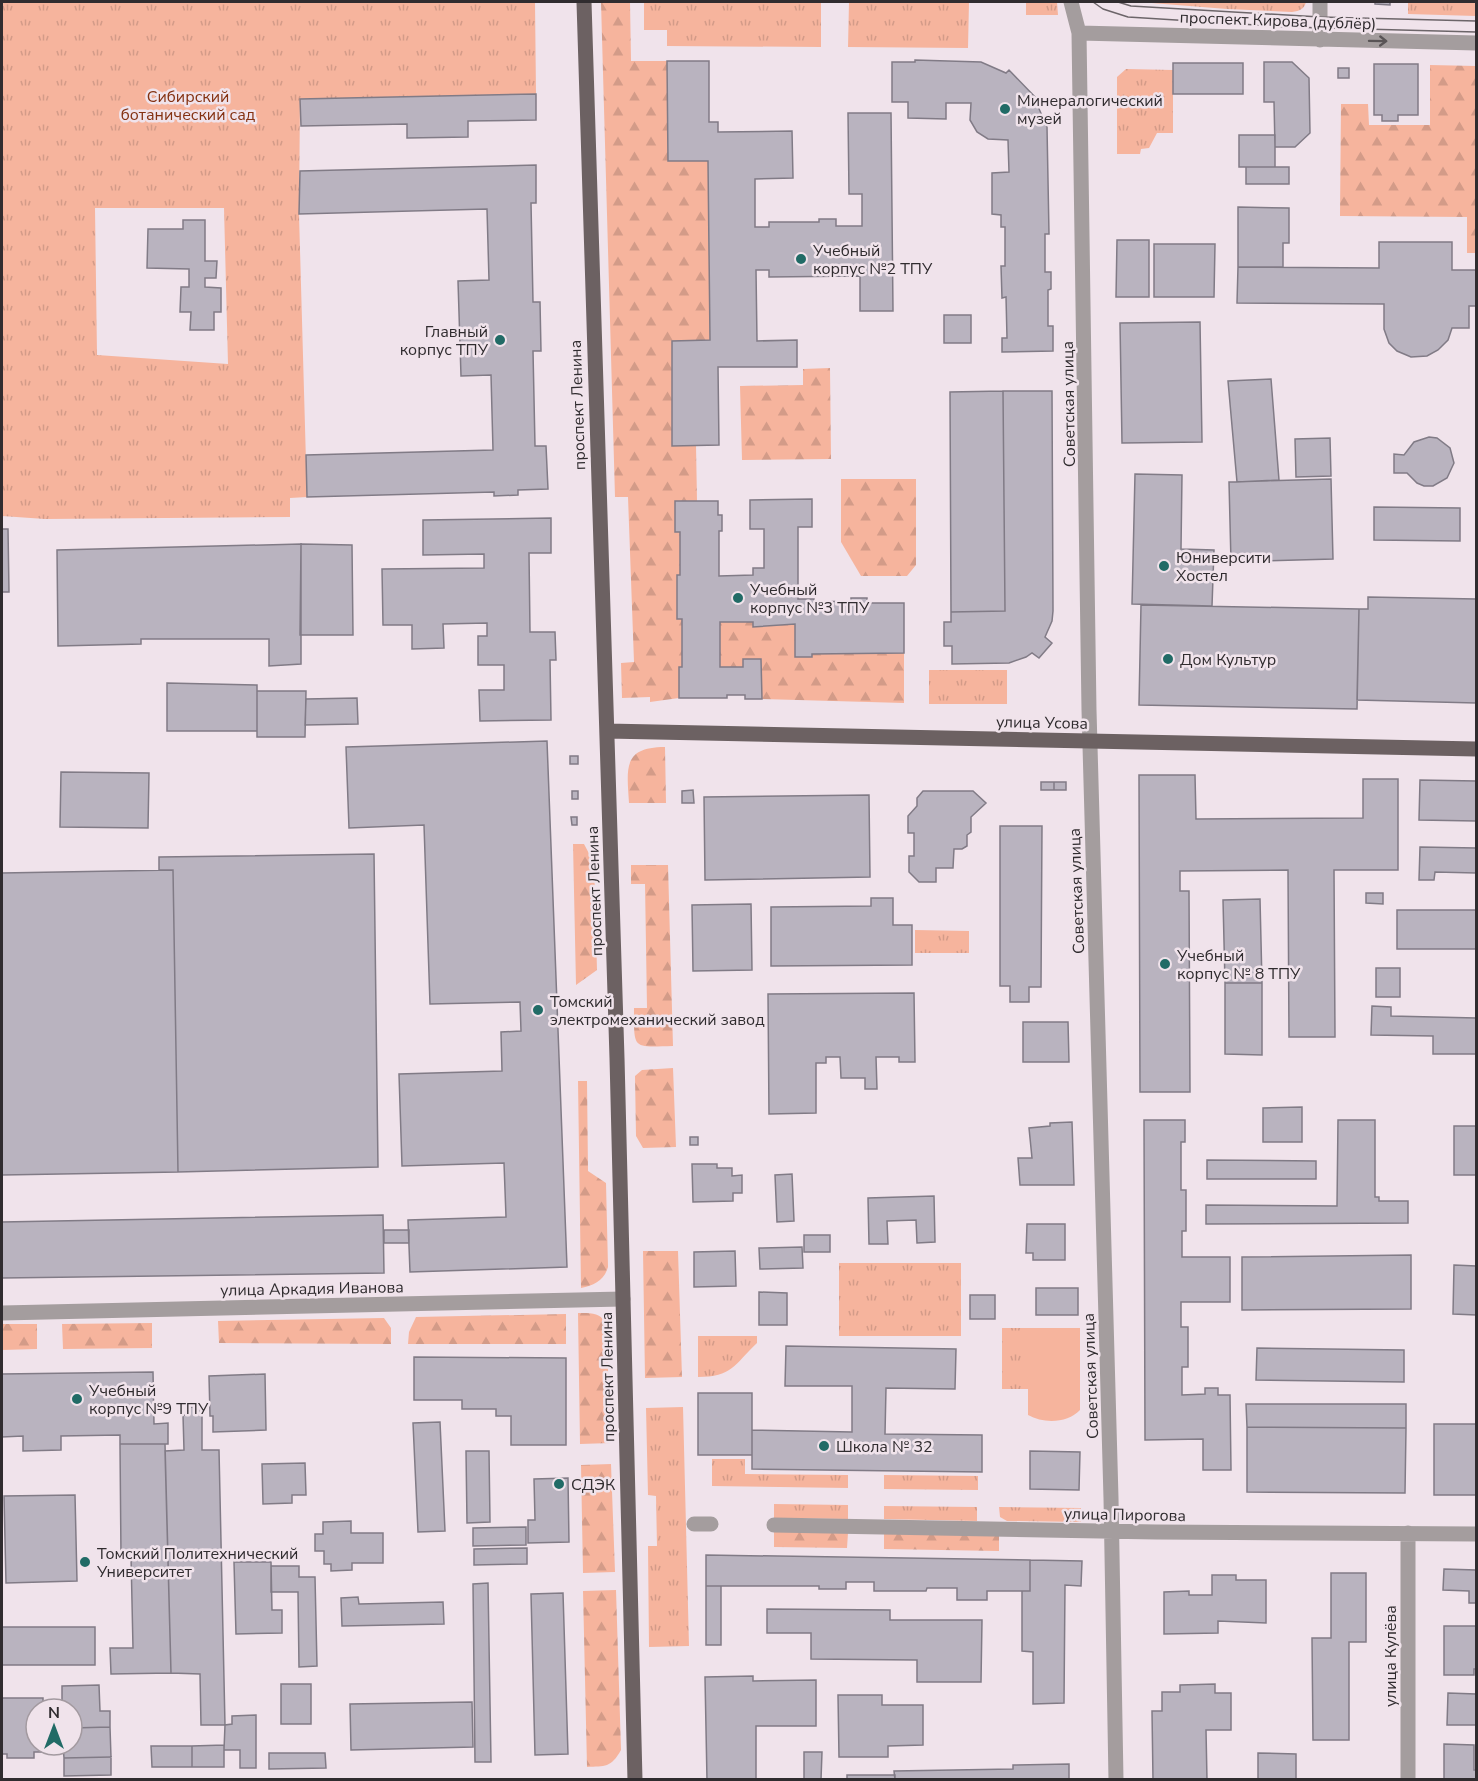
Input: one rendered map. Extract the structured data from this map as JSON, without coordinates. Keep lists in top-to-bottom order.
{
  "streets": {
    "main road": ["проспект Ленина", "улица Усова"],
    "street": [
      "проспект Кирова (дублёр)",
      "Советская улица",
      "улица Аркадия Иванова",
      "улица Пирогова",
      "улица Кулёва"
    ]
  },
  "crossings": [
    ["проспект Кирова (дублёр)", "Советская улица"],
    ["Советская улица", "улица Усова"],
    ["Советская улица", "улица Пирогова"],
    ["проспект Ленина", "улица Усова"],
    ["проспект Ленина", "улица Аркадия Иванова"],
    ["улица Пирогова", "улица Кулёва"]
  ],
  "one_way": ["проспект Кирова (дублёр)"],
  "parks": ["Сибирский ботанический сад"],
  "places": [
    "Минералогический музей",
    "Учебный корпус №2 ТПУ",
    "Главный корпус ТПУ",
    "Юниверсити Хостел",
    "Учебный корпус №3 ТПУ",
    "Дом Культур",
    "Учебный корпус № 8 ТПУ",
    "Томский электромеханический завод",
    "Учебный корпус №9 ТПУ",
    "Школа № 32",
    "СДЭК",
    "Томский Политехнический Университет"
  ],
  "north": "top"
}
